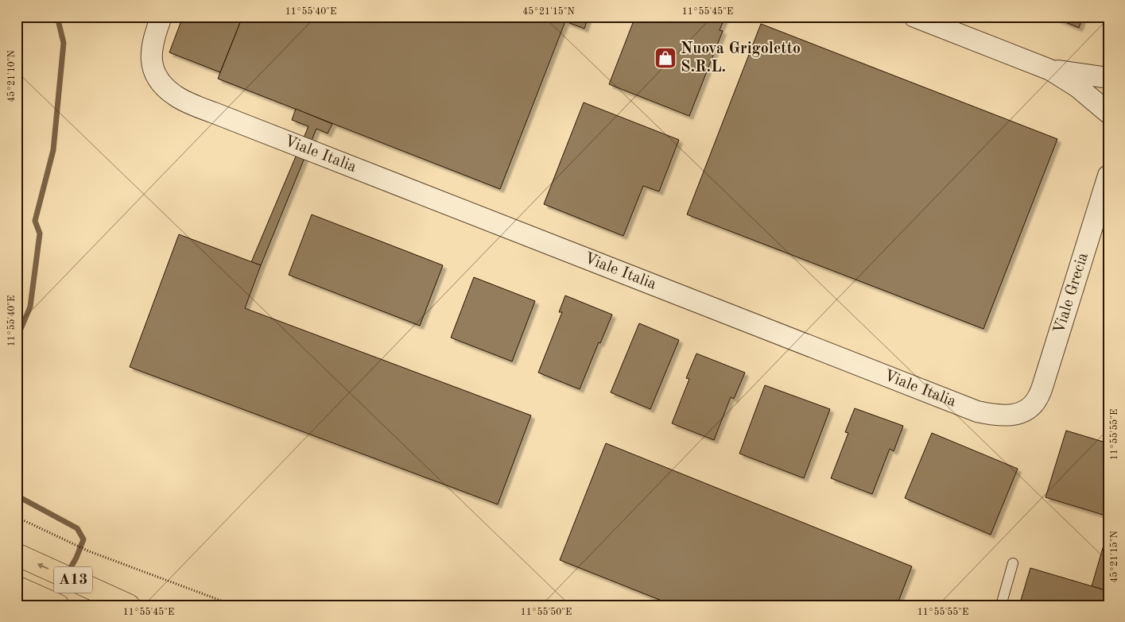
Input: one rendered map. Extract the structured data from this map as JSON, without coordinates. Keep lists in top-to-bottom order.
{
  "streets": {
    "highway": ["A13"],
    "street": ["Viale Italia", "Viale Grecia"]
  },
  "crossings": [
    ["Viale Italia", "Viale Grecia"]
  ],
  "places": {
    "shop": ["Nuova Grigoletto S.R.L."]
  },
  "coordinates": [
    "11°55'40\"E",
    "45°21'15\"N",
    "11°55'45\"E",
    "45°21'10\"N",
    "11°55'55\"E",
    "11°55'50\"E"
  ]
}
